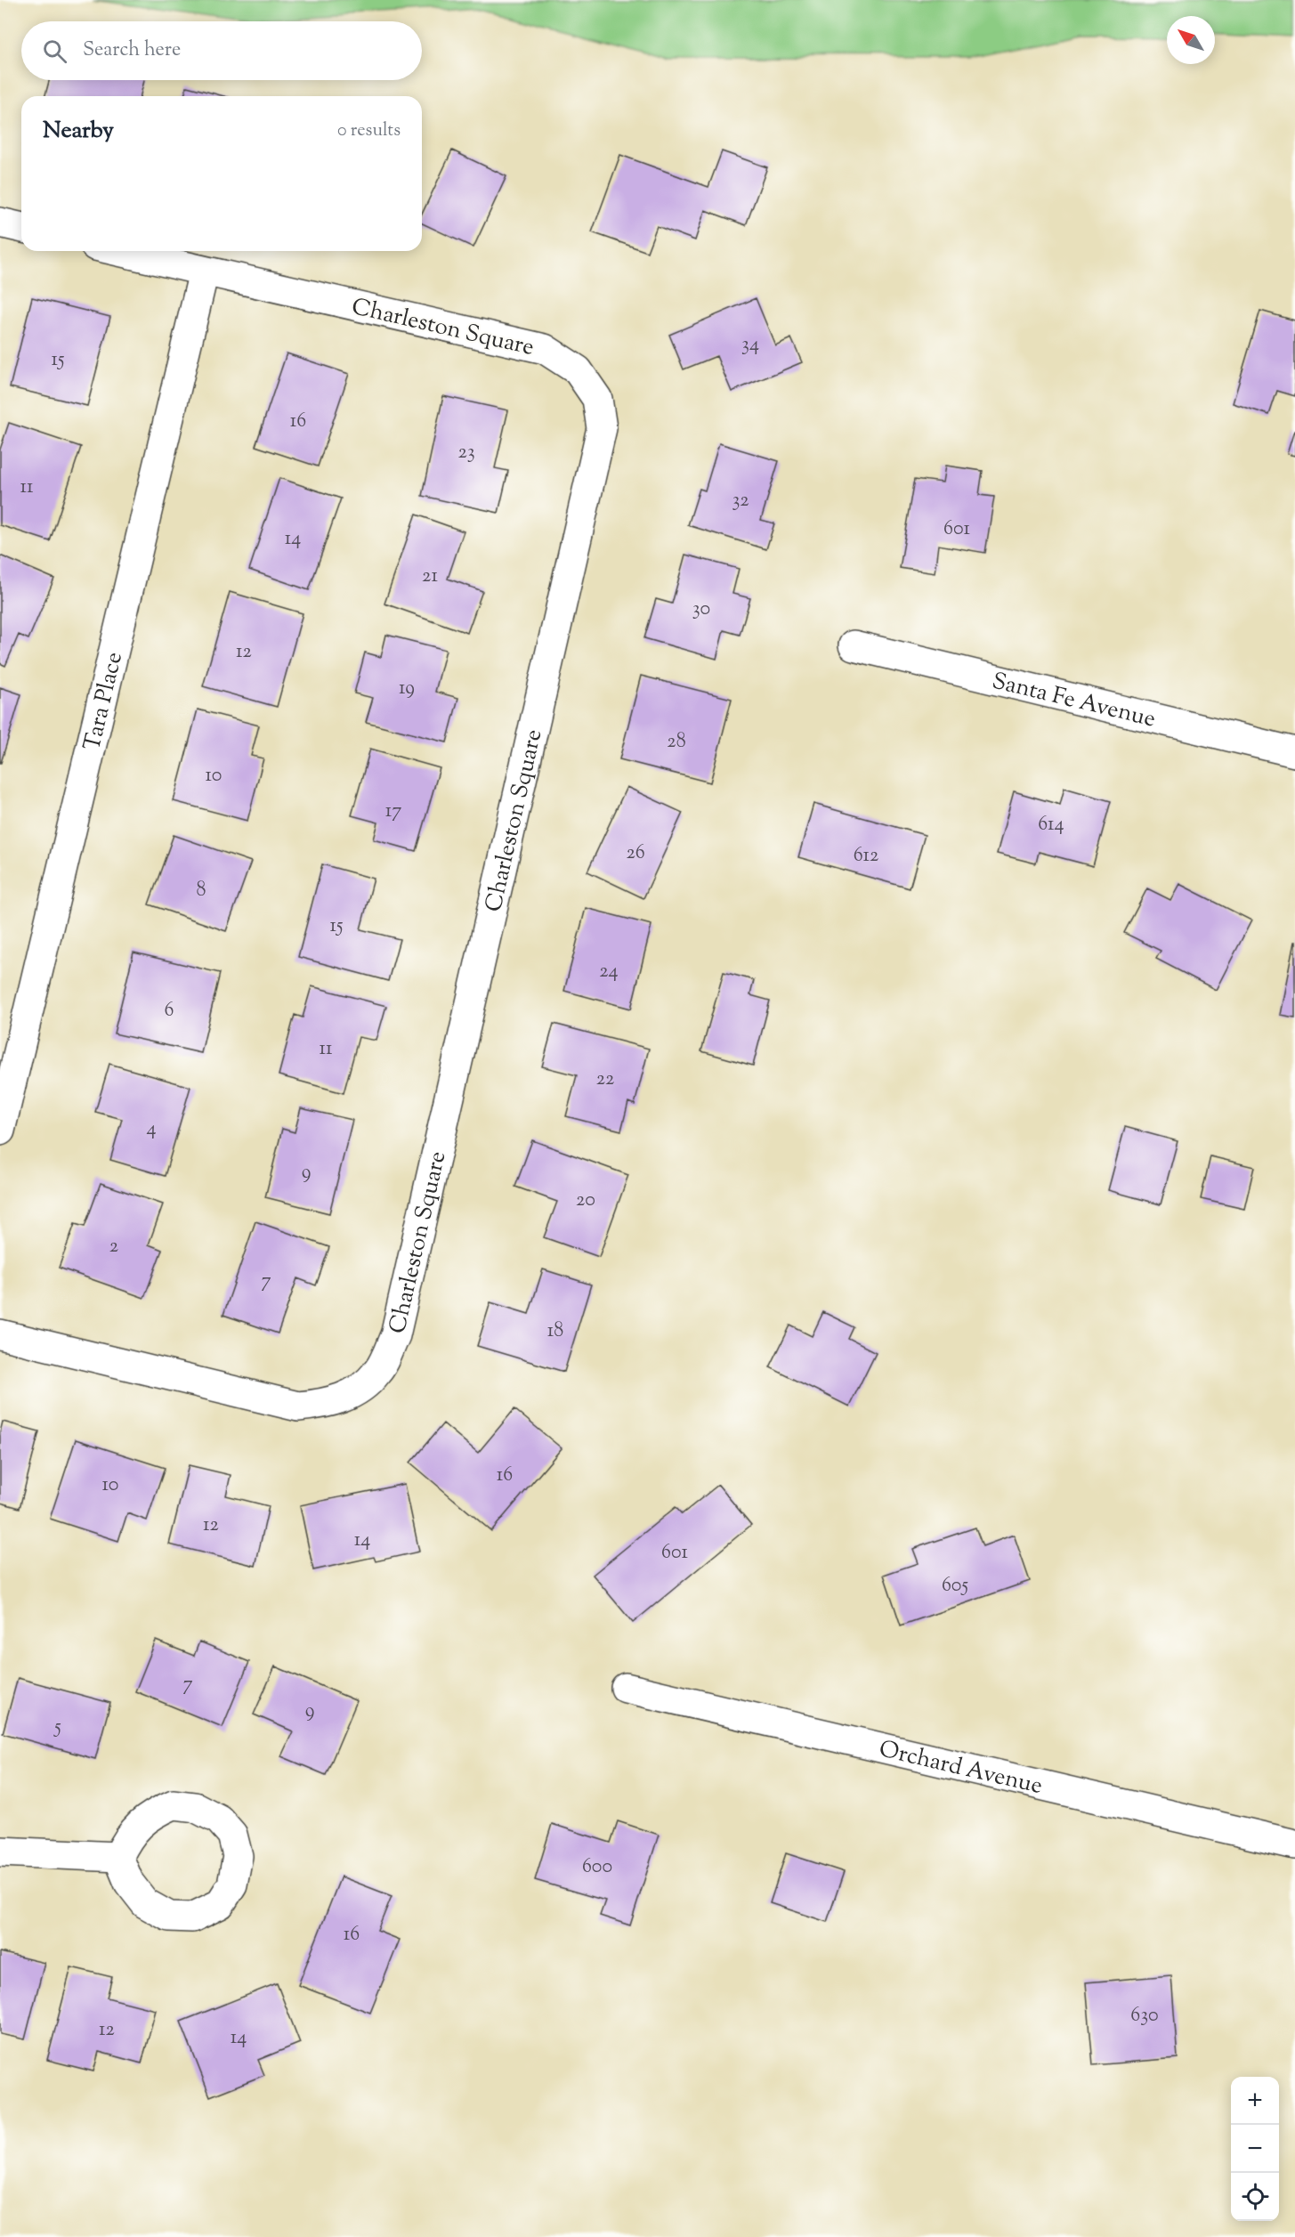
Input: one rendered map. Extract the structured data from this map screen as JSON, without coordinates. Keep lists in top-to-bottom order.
{
  "streets": {
    "street": [
      "Charleston Square",
      "Santa Fe Avenue",
      "Tara Place",
      "Orchard Avenue"
    ]
  },
  "crossings": [
    ["Charleston Square", "Tara Place"]
  ],
  "house_numbers": [
    "34",
    "15",
    "16",
    "23",
    "11",
    "32",
    "601",
    "14",
    "21",
    "30",
    "12",
    "19",
    "28",
    "10",
    "17",
    "614",
    "26",
    "612",
    "8",
    "15",
    "24",
    "6",
    "11",
    "22",
    "4",
    "9",
    "20",
    "2",
    "7",
    "18",
    "16",
    "10",
    "12",
    "14",
    "601",
    "605",
    "7",
    "9",
    "5",
    "600",
    "16",
    "630",
    "12",
    "14"
  ],
  "north": "top left",
  "page": {
    "search": "Search here",
    "heading": ["Nearby", "0 results"],
    "map_buttons": ["+", "−"]
  }
}
